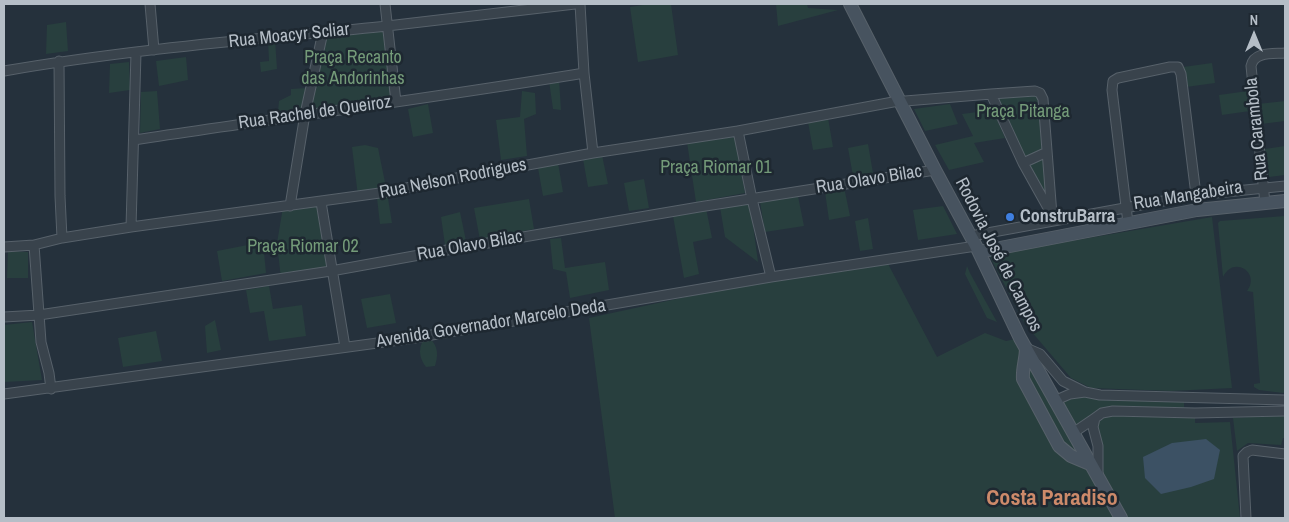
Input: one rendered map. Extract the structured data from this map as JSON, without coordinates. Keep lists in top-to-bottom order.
{
  "streets": {
    "main road": ["Rua Mangabeira", "Rodovia José de Campos"],
    "street": [
      "Rua Moacyr Scliar",
      "Rua Rachel de Queiroz",
      "Rua Carambola",
      "Rua Nelson Rodrigues",
      "Rua Olavo Bilac",
      "Avenida Governador Marcelo Deda"
    ]
  },
  "crossings": [
    ["Rua Carambola", "Rua Mangabeira"],
    ["Rua Carambola", "Avenida Governador Marcelo Deda"],
    ["Rua Nelson Rodrigues", "Rodovia José de Campos"],
    ["Rua Olavo Bilac", "Rodovia José de Campos"],
    ["Rua Mangabeira", "Rodovia José de Campos"],
    ["Rua Mangabeira", "Avenida Governador Marcelo Deda"],
    ["Rodovia José de Campos", "Avenida Governador Marcelo Deda"]
  ],
  "districts": ["Costa Paradiso"],
  "parks": [
    "Praça Recanto das Andorinhas",
    "Praça Pitanga",
    "Praça Riomar 01",
    "Praça Riomar 02"
  ],
  "places": ["ConstruBarra"],
  "north": "top"
}
